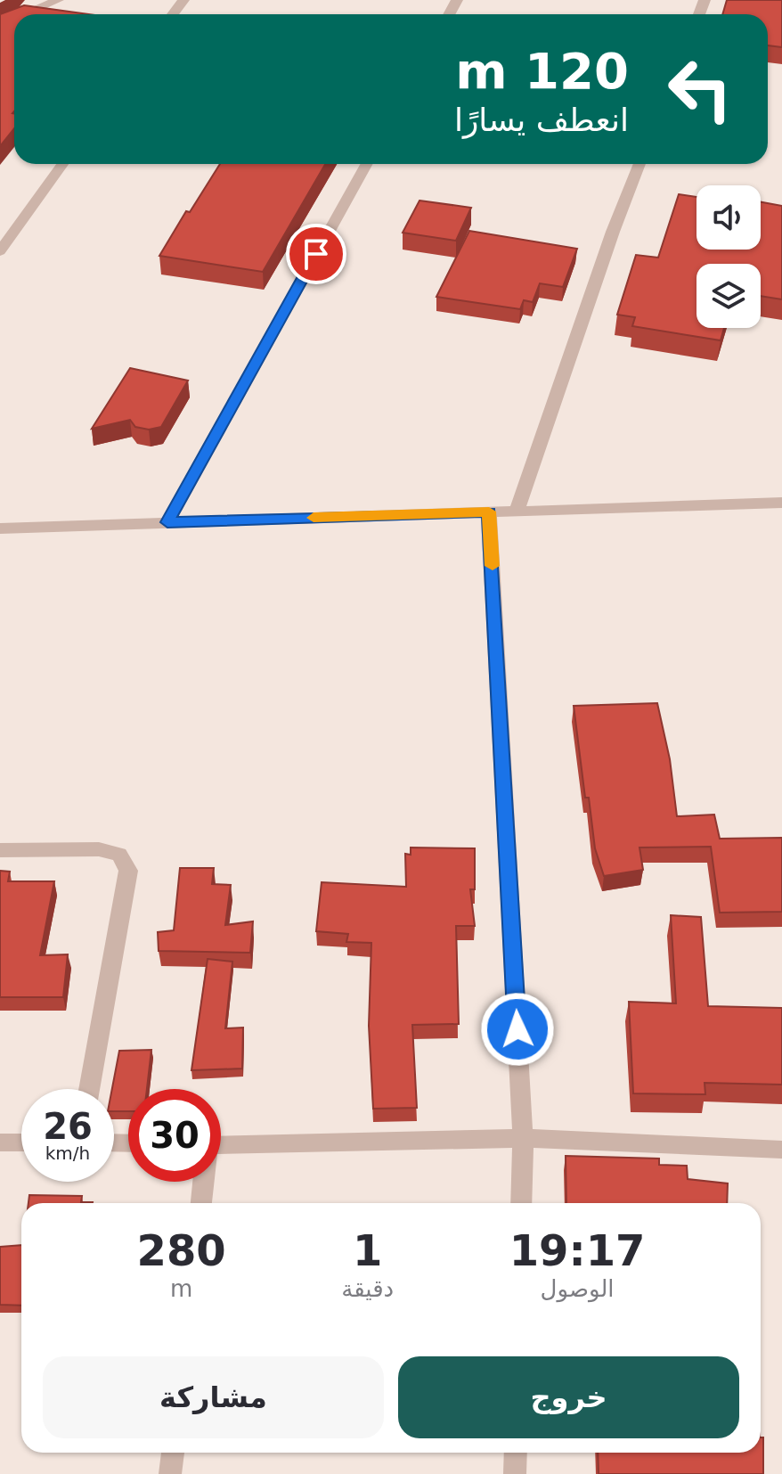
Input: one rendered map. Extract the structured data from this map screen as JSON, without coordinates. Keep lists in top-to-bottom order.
{
  "page": {
    "turn": ["120 m", "انعطف يسارًا"],
    "speed": "26 km/h",
    "limit": "30",
    "eta": [
      "19:17",
      "الوصول",
      "1",
      "دقيقة",
      "280",
      "m"
    ],
    "buttons": ["خروج", "مشاركة"]
  }
}
